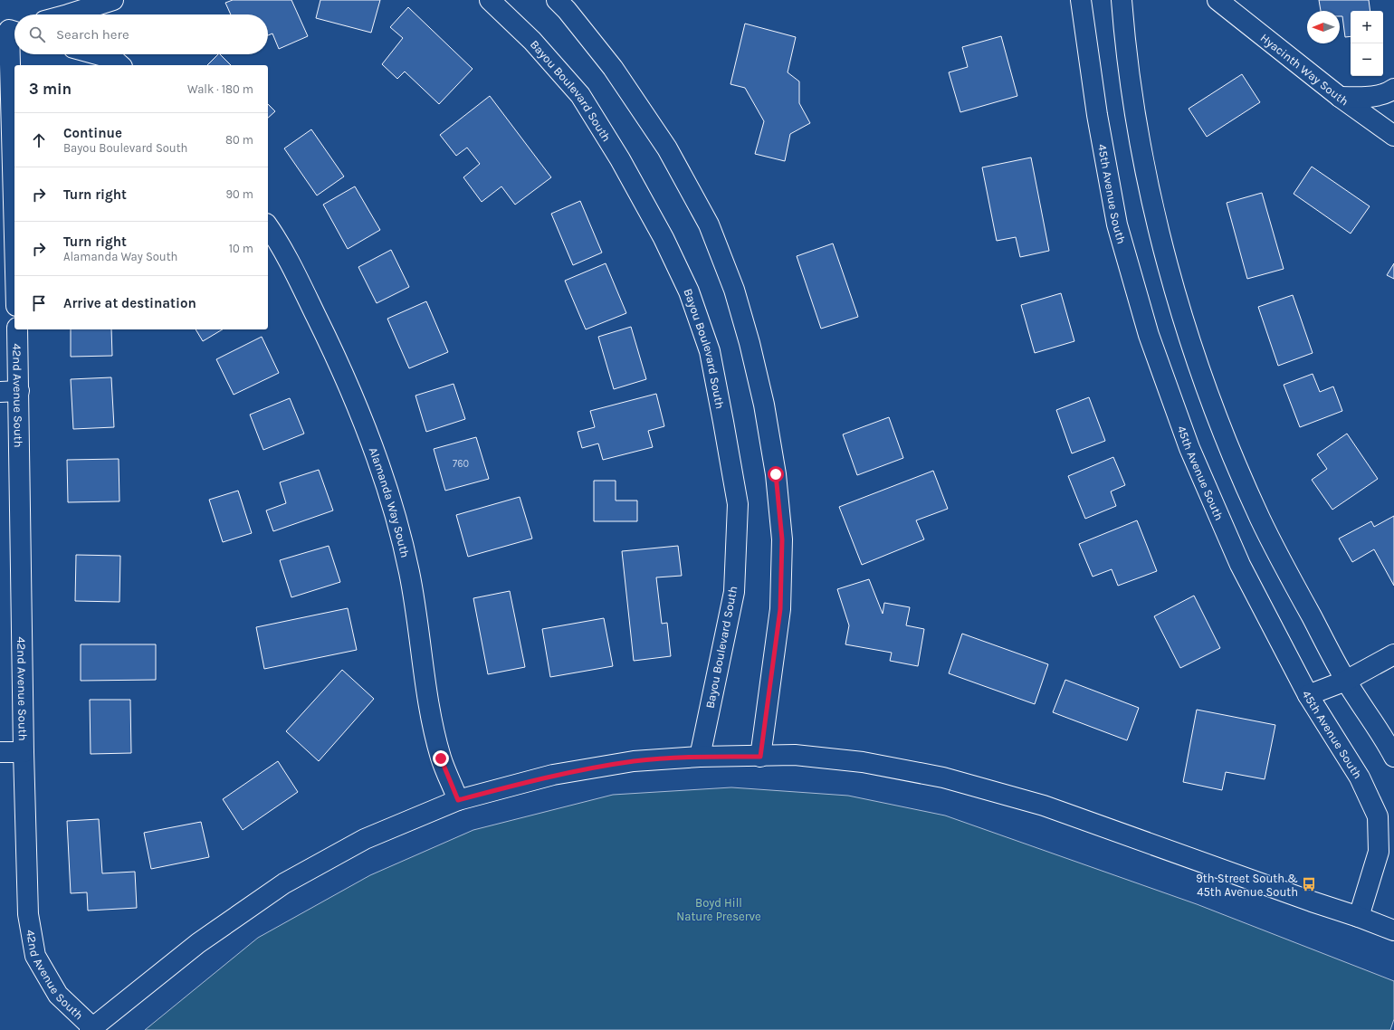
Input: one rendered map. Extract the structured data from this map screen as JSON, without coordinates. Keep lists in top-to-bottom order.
{
  "streets": {
    "street": [
      "Hyacinth Way South",
      "Bayou Boulevard South",
      "45th Avenue South",
      "42nd Avenue South",
      "Alamanda Way South"
    ]
  },
  "parks": ["Boyd Hill Nature Preserve"],
  "places": {
    "bus stop": ["9th Street South & 45th Avenue South"]
  },
  "house_numbers": ["760"],
  "north": "left",
  "page": {
    "map_buttons": ["+", "−"],
    "search": "Search here",
    "heading": ["3 min", "Walk · 180 m"],
    "list": [
      ["Continue", "Bayou Boulevard South", "80 m"],
      ["Turn right", "90 m"],
      ["Turn right", "Alamanda Way South", "10 m"],
      "Arrive at destination"
    ]
  }
}
